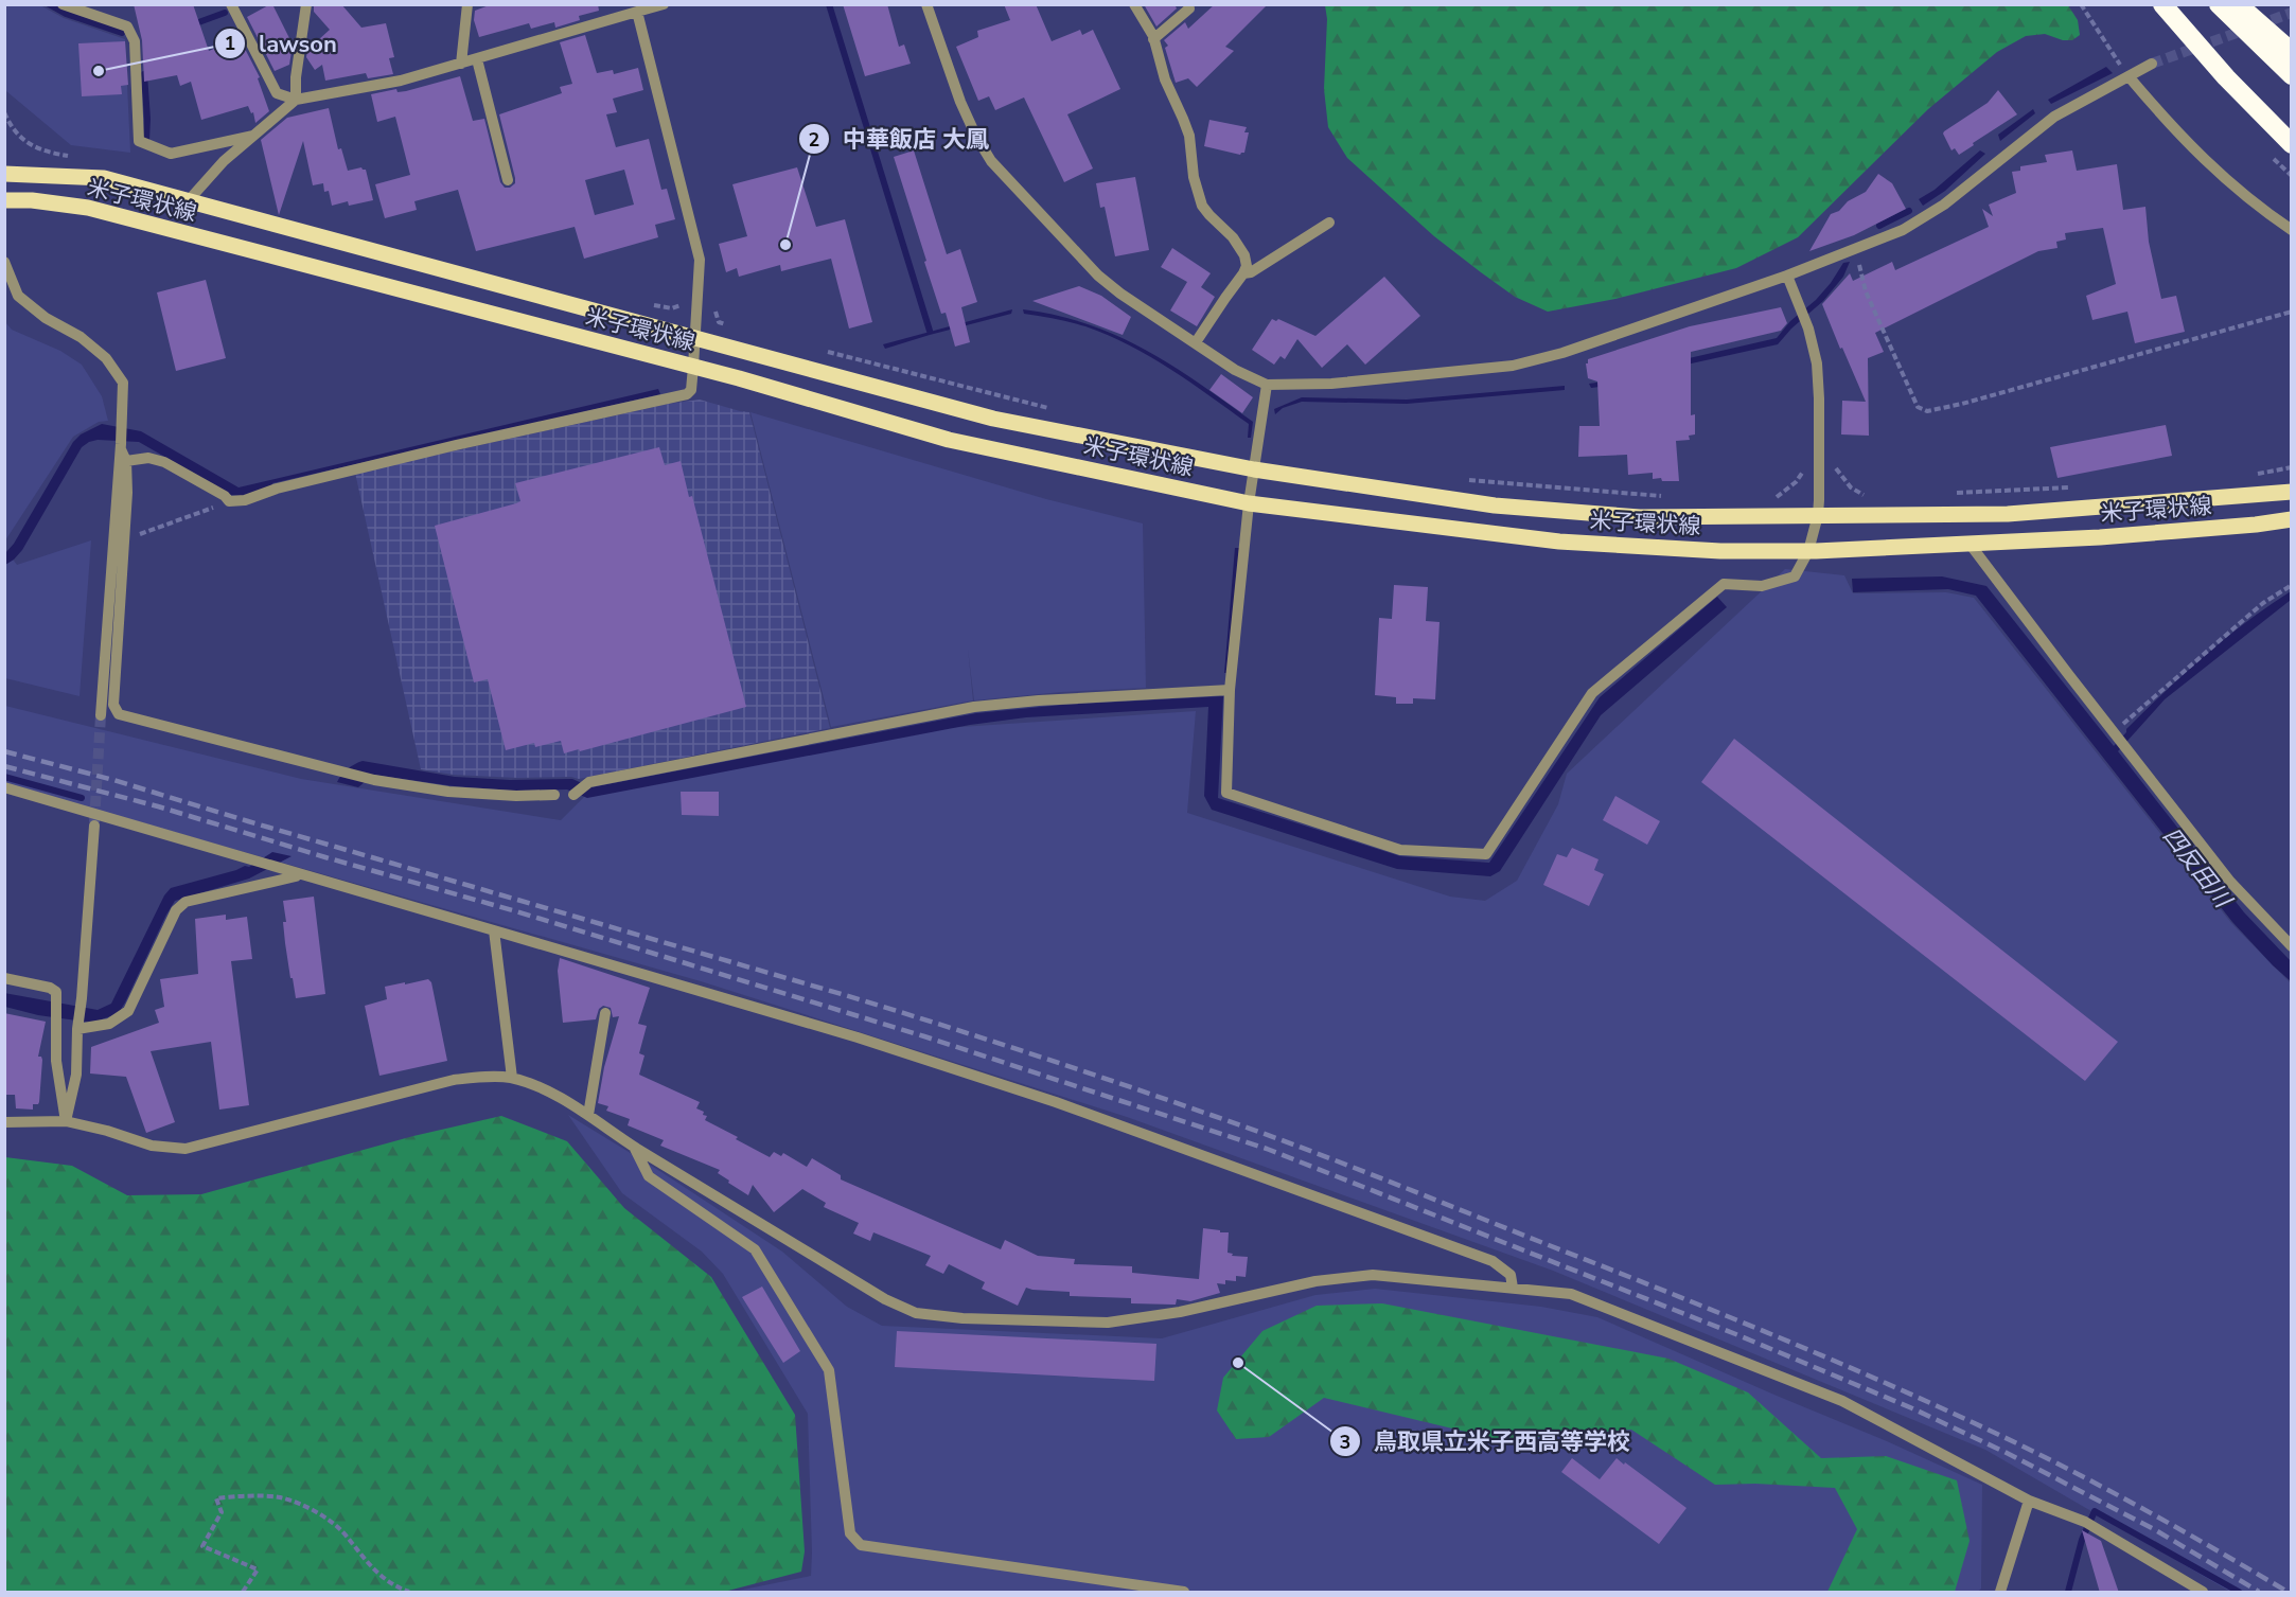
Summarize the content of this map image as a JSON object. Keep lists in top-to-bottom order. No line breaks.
{"streets":{"main road":["米子環状線"]},"water":["四反田川"],"places":["lawson","中華飯店 大鳳","鳥取県立米子西高等学校"]}
